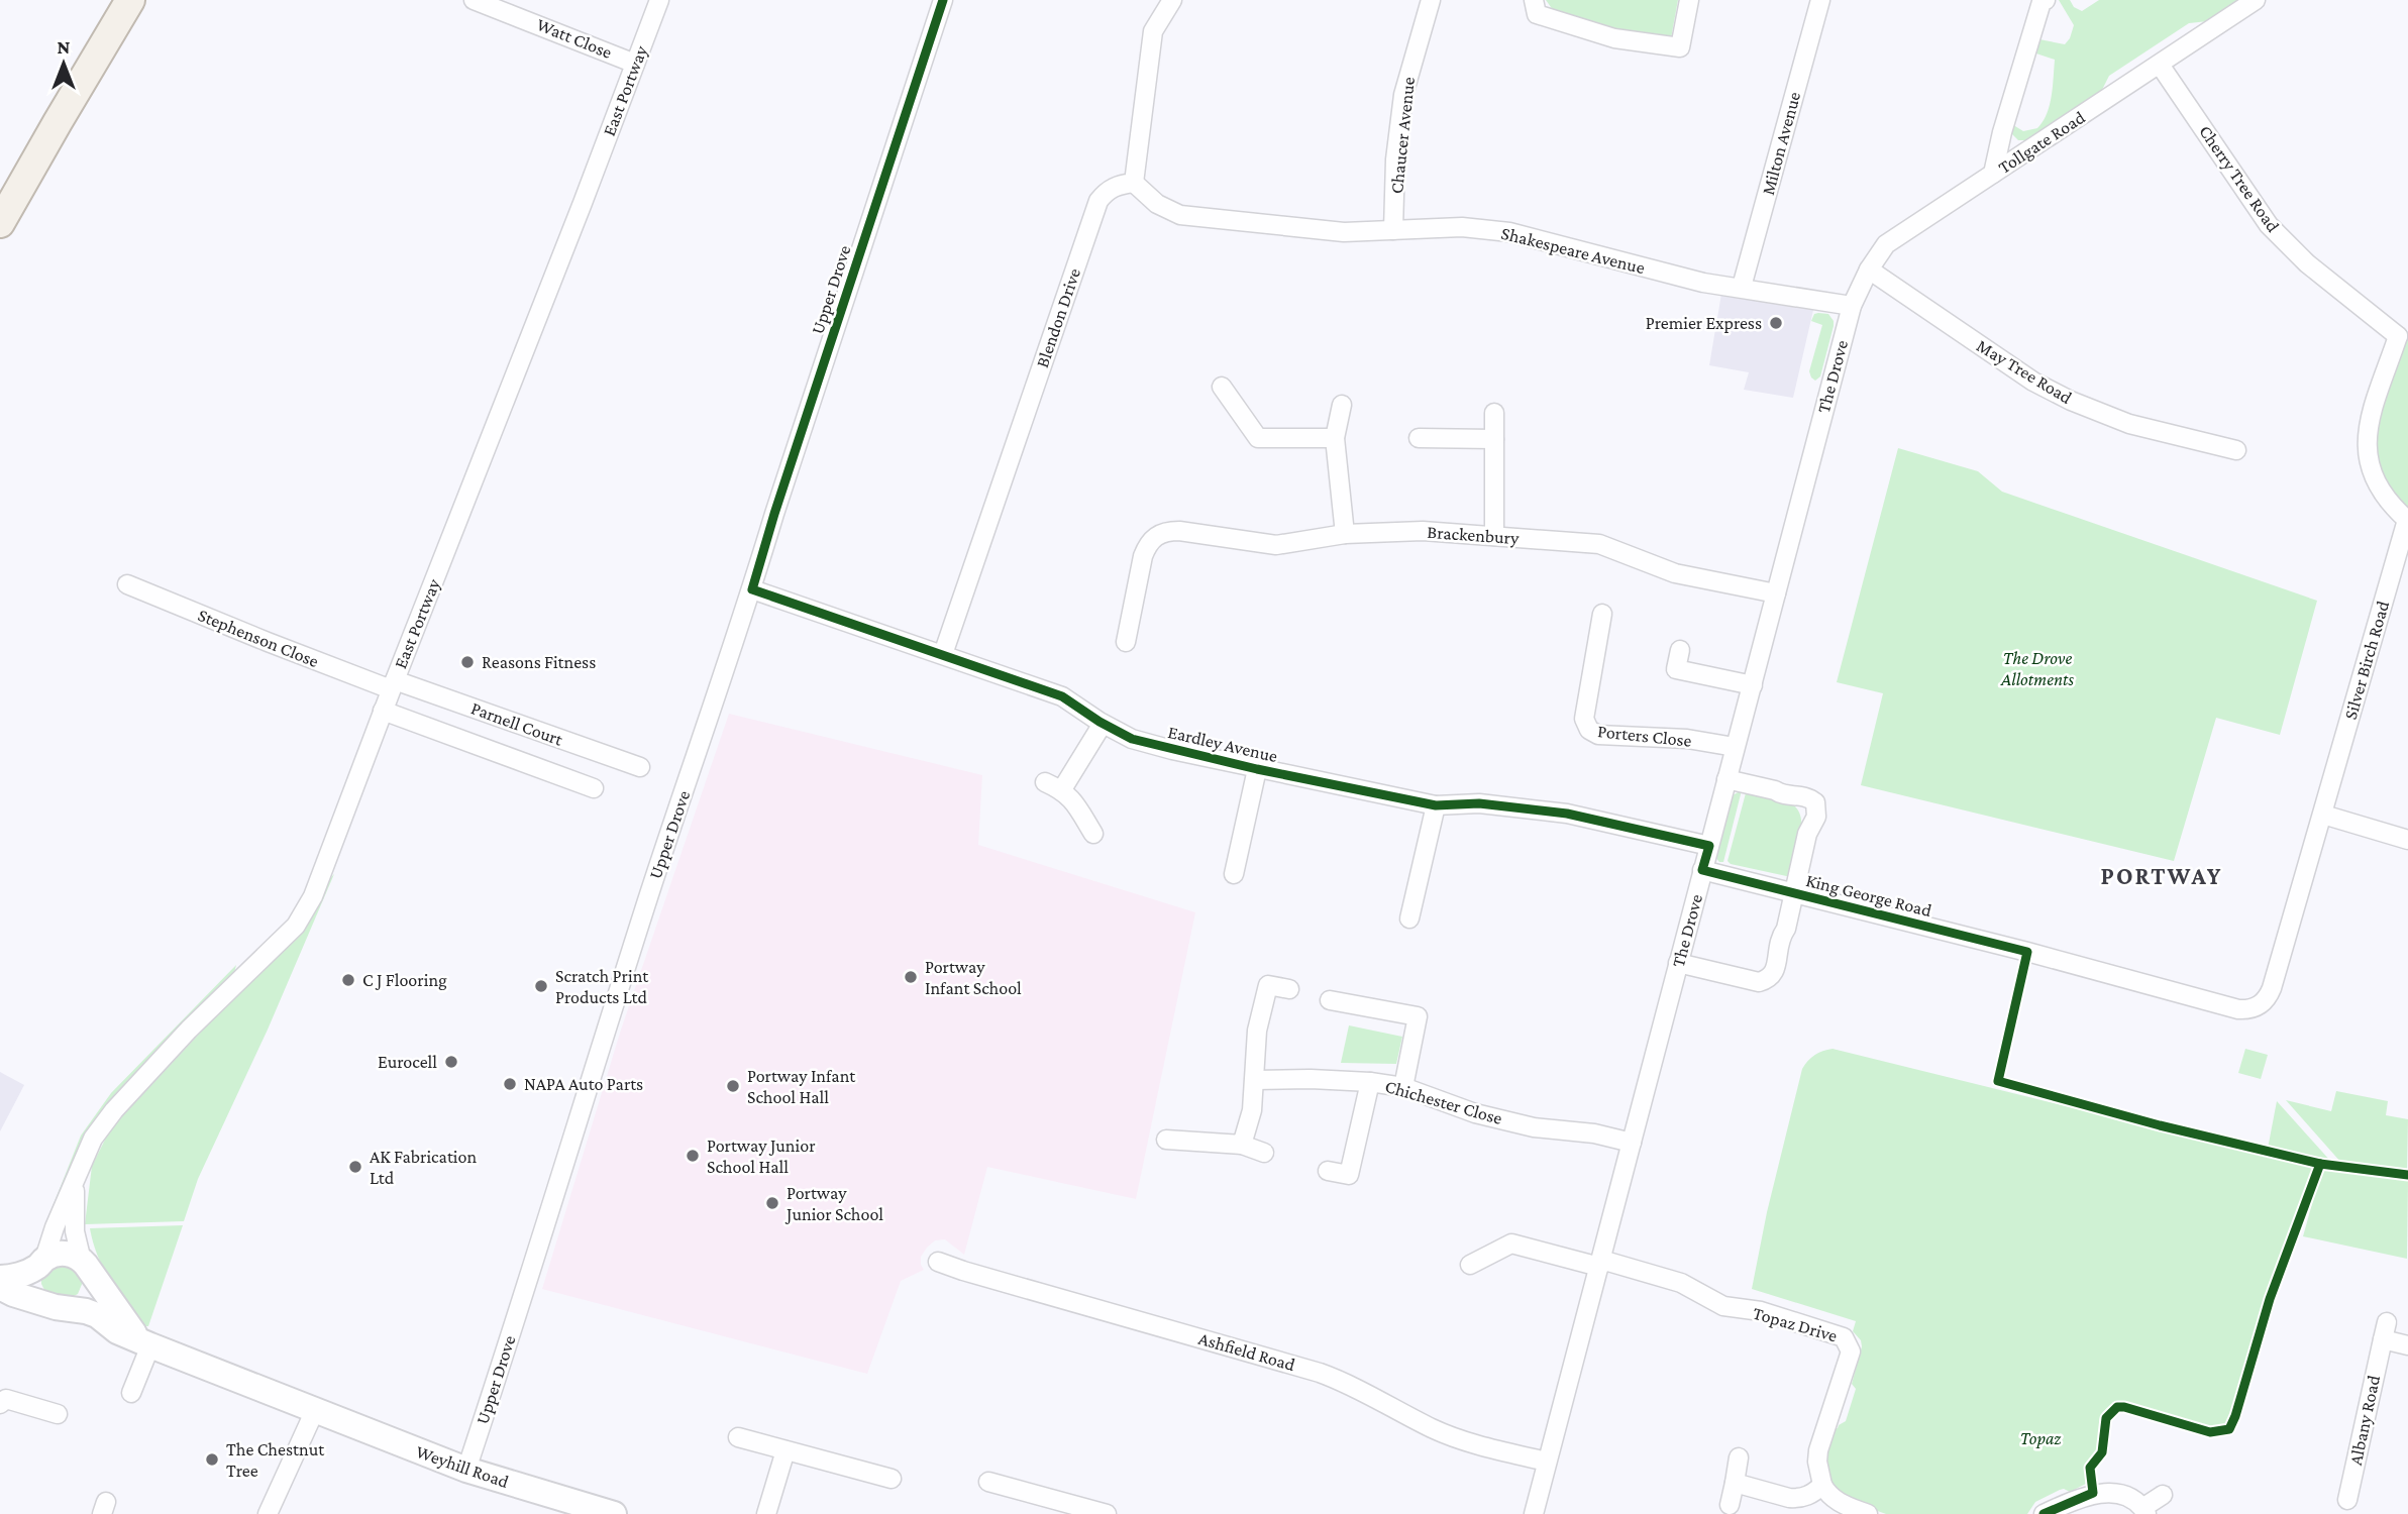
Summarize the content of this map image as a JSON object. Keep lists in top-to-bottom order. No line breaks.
{"streets":{"main road":["Weyhill Road"],"street":["Watt Close","East Portway","Chaucer Avenue","Tollgate Road","Milton Avenue","Cherry Tree Road","Shakespeare Avenue","Upper Drove","Blendon Drive","May Tree Road","The Drove","Brackenbury","Stephenson Close","Silver Birch Road","Parnell Court","Porters Close","Eardley Avenue","King George Road","Chichester Close","Topaz Drive","Ashfield Road","Albany Road"]},"crossings":[["Watt Close","East Portway"],["East Portway","Stephenson Close"],["East Portway","Parnell Court"],["East Portway","Weyhill Road"],["Chaucer Avenue","Shakespeare Avenue"],["Tollgate Road","Cherry Tree Road"],["Tollgate Road","Shakespeare Avenue"],["Tollgate Road","May Tree Road"],["Tollgate Road","The Drove"],["Milton Avenue","Shakespeare Avenue"],["Cherry Tree Road","Silver Birch Road"],["Shakespeare Avenue","Blendon Drive"],["Shakespeare Avenue","The Drove"],["Upper Drove","Eardley Avenue"],["Upper Drove","Weyhill Road"],["Blendon Drive","Eardley Avenue"],["The Drove","Brackenbury"],["The Drove","Porters Close"],["The Drove","Eardley Avenue"],["The Drove","King George Road"],["The Drove","Chichester Close"],["The Drove","Topaz Drive"],["The Drove","Ashfield Road"],["Stephenson Close","Parnell Court"],["Silver Birch Road","King George Road"]],"districts":["PORTWAY"],"parks":["The Drove Allotments","Topaz"],"places":["Premier Express","Reasons Fitness","Portway Infant School","C J Flooring","Scratch Print Products Ltd","Eurocell","NAPA Auto Parts","Portway Infant School Hall","Portway Junior School Hall","AK Fabrication Ltd","Portway Junior School","The Chestnut Tree"],"north":"top"}
